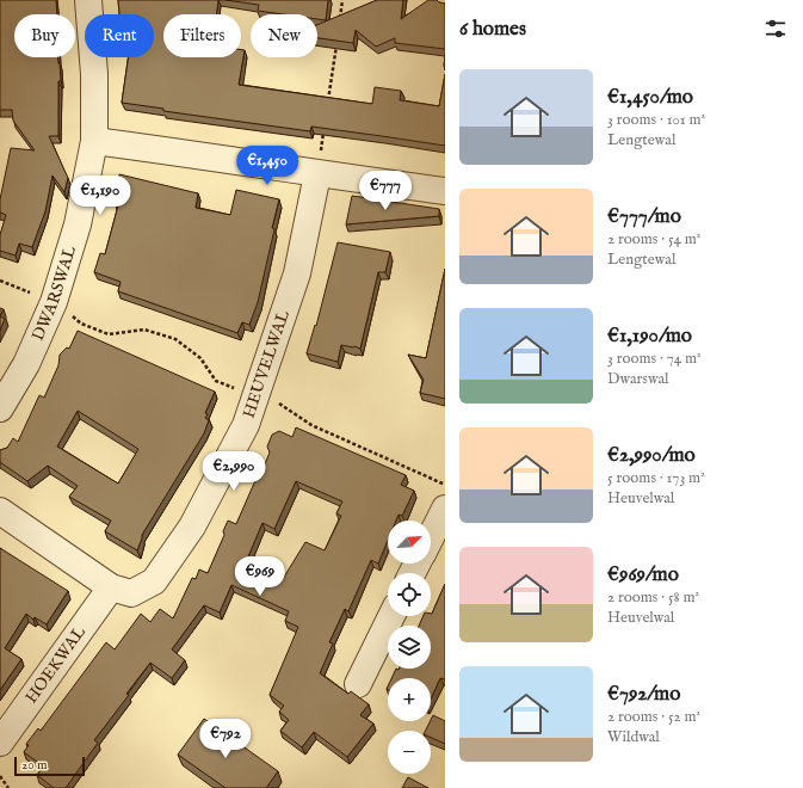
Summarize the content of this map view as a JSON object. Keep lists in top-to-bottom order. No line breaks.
{"streets":{"street":["DWARSWAL","HEUVELWAL","HOEKWAL"]},"crossings":[["HEUVELWAL","HOEKWAL"]],"scale_bar":"20 m","north":"top right","page":{"heading":"6 homes","chip":["Buy","Rent","Filters","New"],"list":[{"name":"€1,450/mo","note":"3 rooms · 101 m² · Lengtewal"},{"name":"€777/mo","note":"2 rooms · 54 m² · Lengtewal"},{"name":"€1,190/mo","note":"3 rooms · 74 m² · Dwarswal"},{"name":"€2,990/mo","note":"5 rooms · 173 m² · Heuvelwal"},{"name":"€969/mo","note":"2 rooms · 58 m² · Heuvelwal"},{"name":"€792/mo","note":"2 rooms · 52 m² · Wildwal"}],"price":["€1,450","€777","€1,190","€2,990","€969","€792"],"map_buttons":["+","−"],"scale":"20 m"}}
